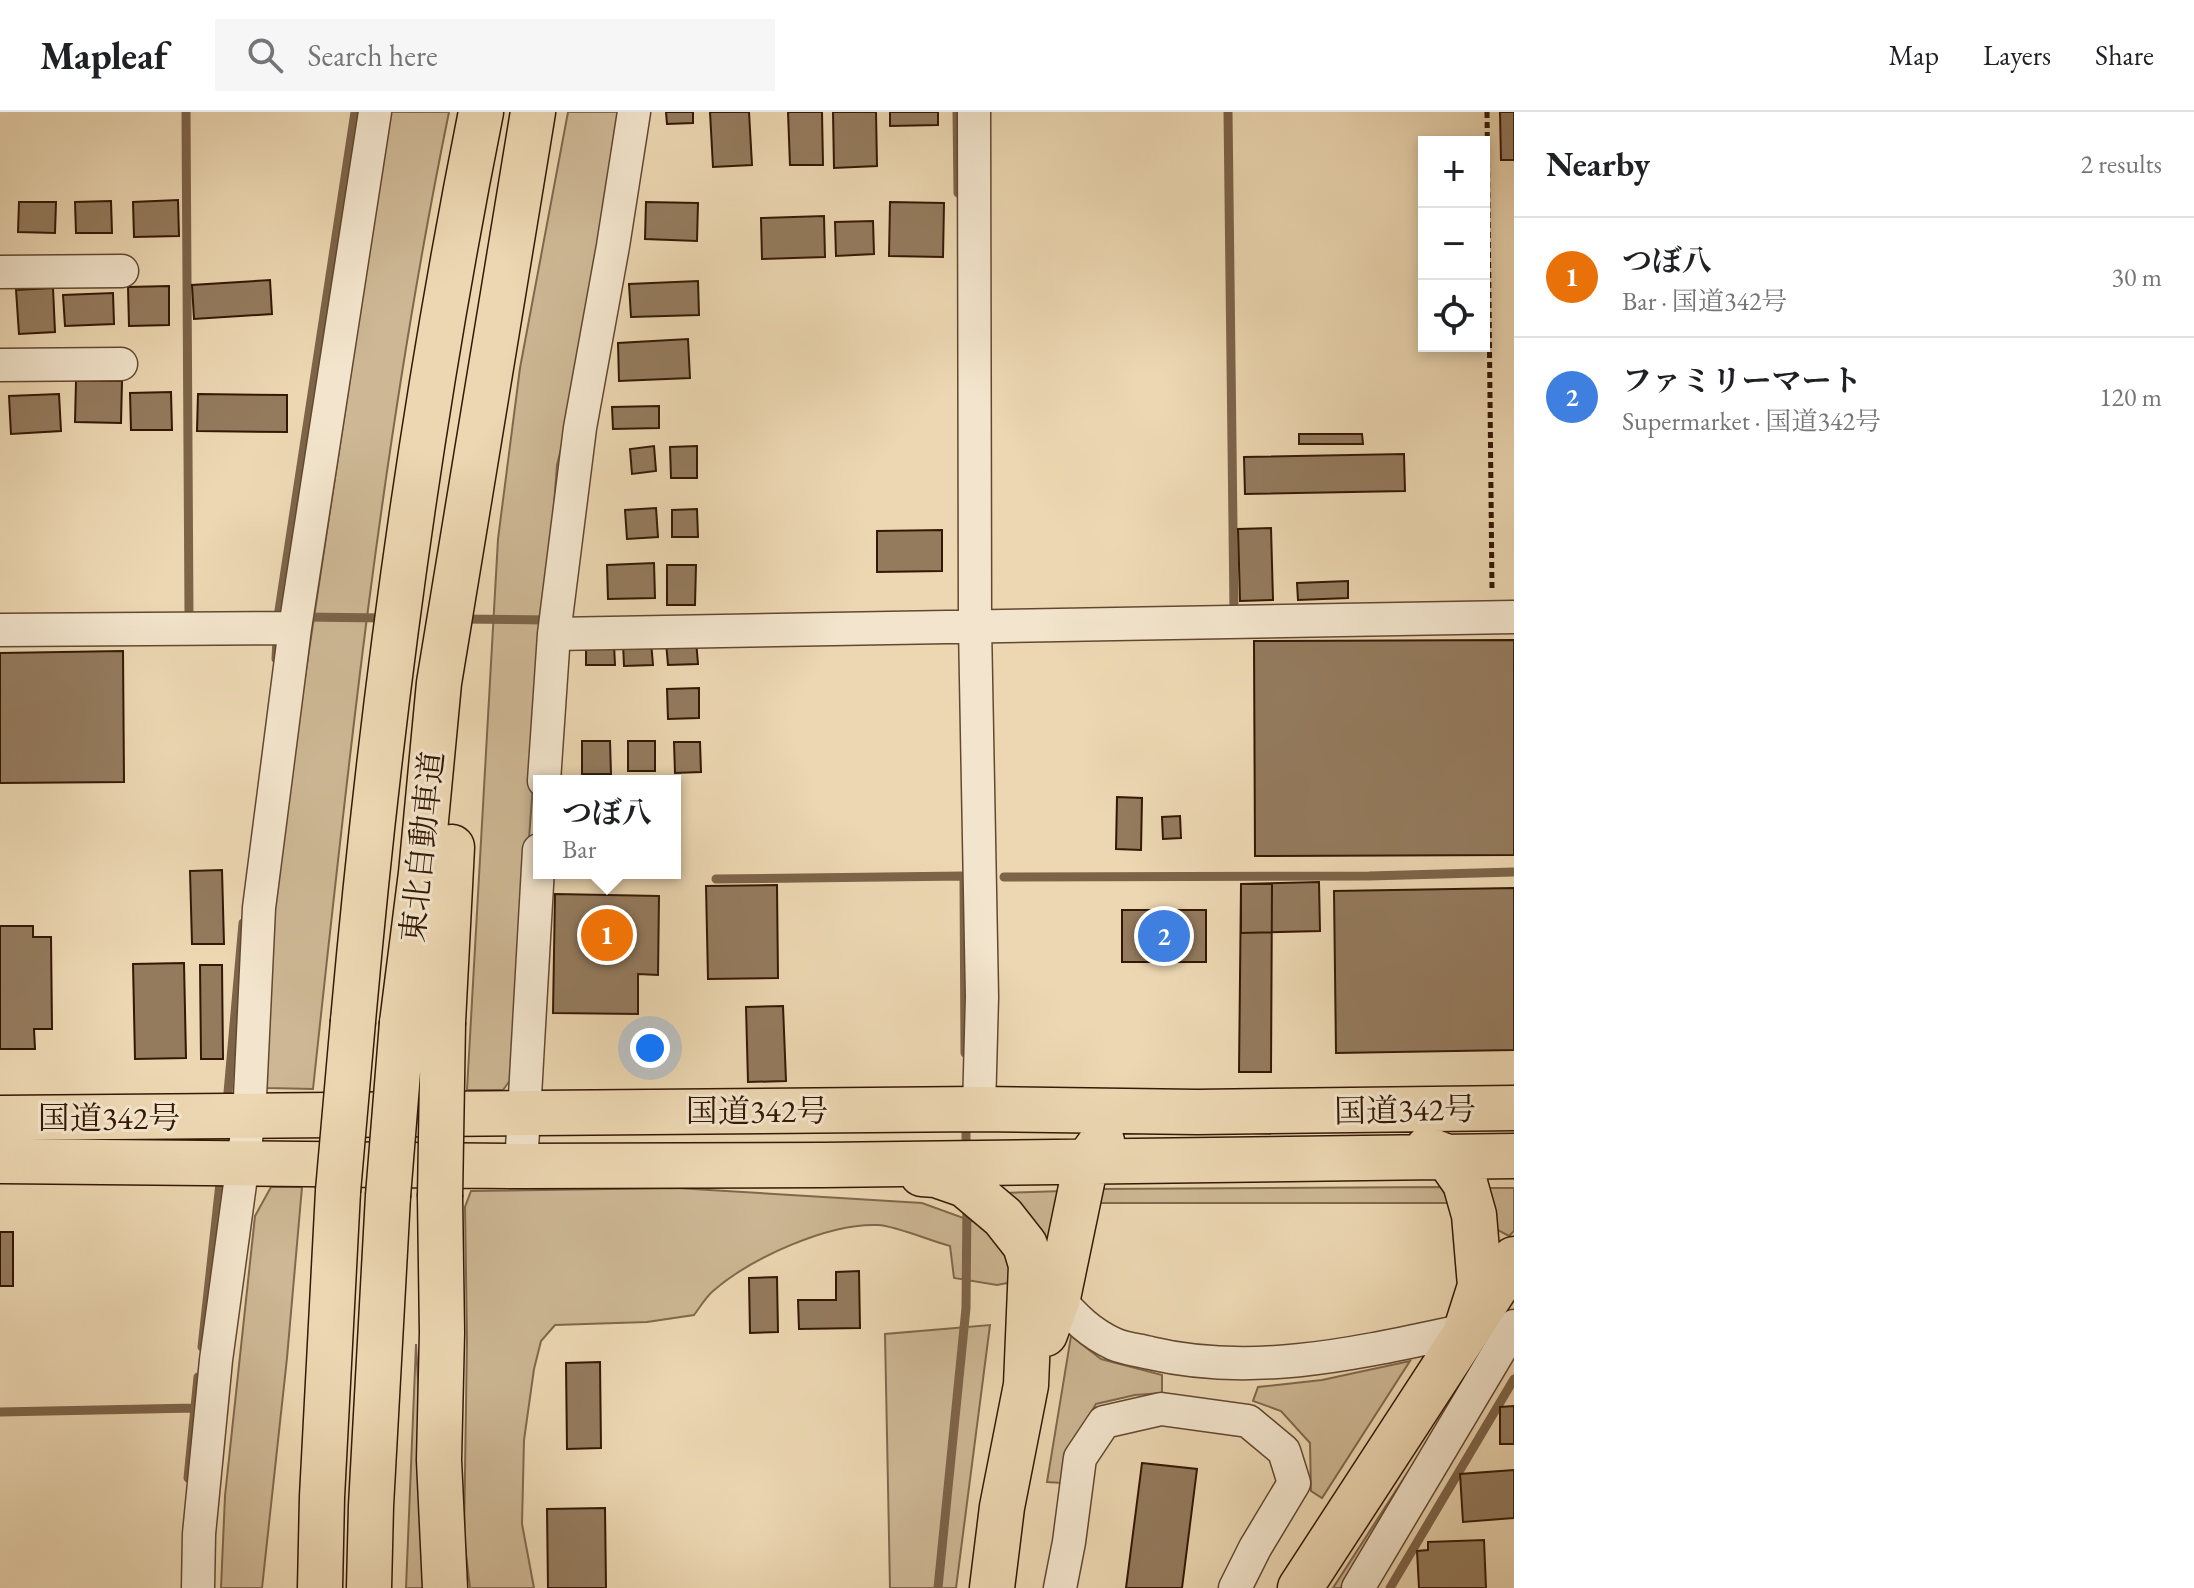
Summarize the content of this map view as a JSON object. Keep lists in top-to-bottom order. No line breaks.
{"streets":{"highway":["東北自動車道","国道342号"]},"page":{"header":"Mapleaf","search":"Search here","nav":["Map","Layers","Share"],"heading":["Nearby","2 results"],"map_buttons":["+","−"],"list":[{"mark":"1","name":"つぼ八","note":"Bar · 国道342号","value":"30 m"},{"mark":"2","name":"ファミリーマート","note":"Supermarket · 国道342号","value":"120 m"}],"popup":["つぼ八","Bar"],"pins":["1","2"]}}
